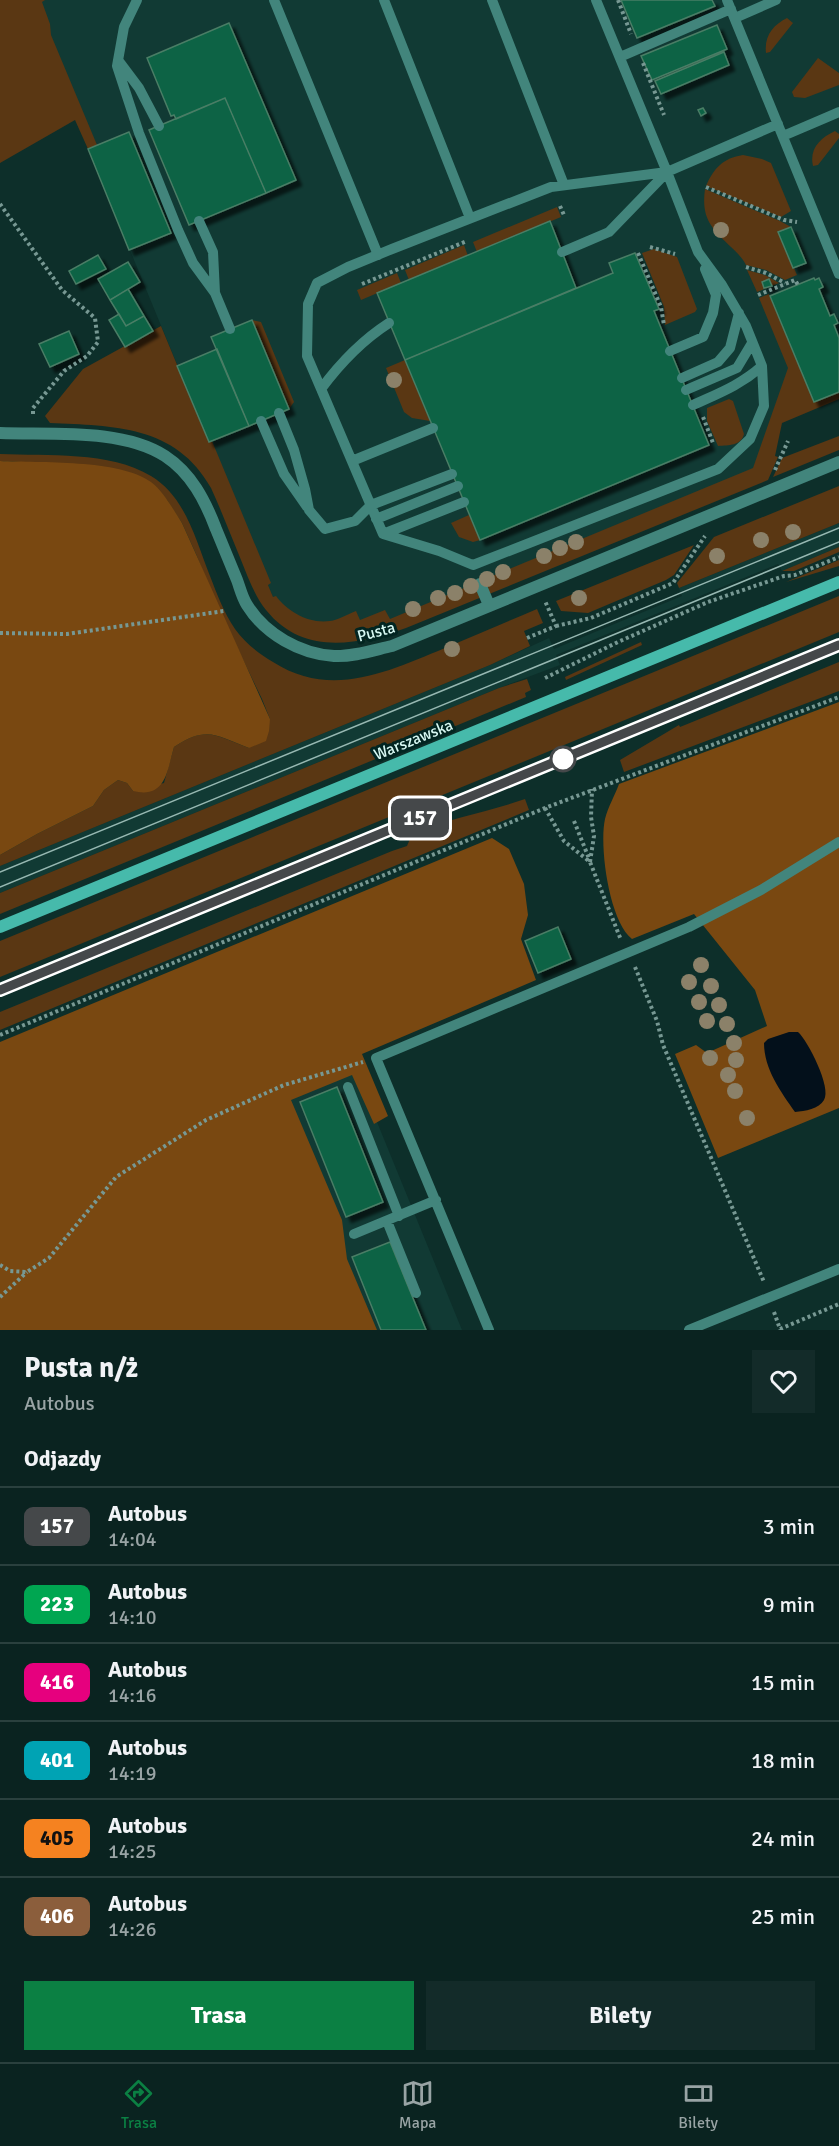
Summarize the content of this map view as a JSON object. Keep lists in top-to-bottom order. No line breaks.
{"streets":{"main road":["Warszawska"],"street":["Pusta"]},"lines":["bus line 157"],"page":{"on_map":"157","heading":[["Pusta n/ż","Autobus"],"Odjazdy"],"list":[{"mark":"157","name":"Autobus","note":"14:04","value":"3 min"},{"mark":"223","name":"Autobus","note":"14:10","value":"9 min"},{"mark":"416","name":"Autobus","note":"14:16","value":"15 min"},{"mark":"401","name":"Autobus","note":"14:19","value":"18 min"},{"mark":"405","name":"Autobus","note":"14:25","value":"24 min"},{"mark":"406","name":"Autobus","note":"14:26","value":"25 min"}],"buttons":["Trasa","Bilety"],"tabs":["Trasa","Mapa","Bilety"]}}
